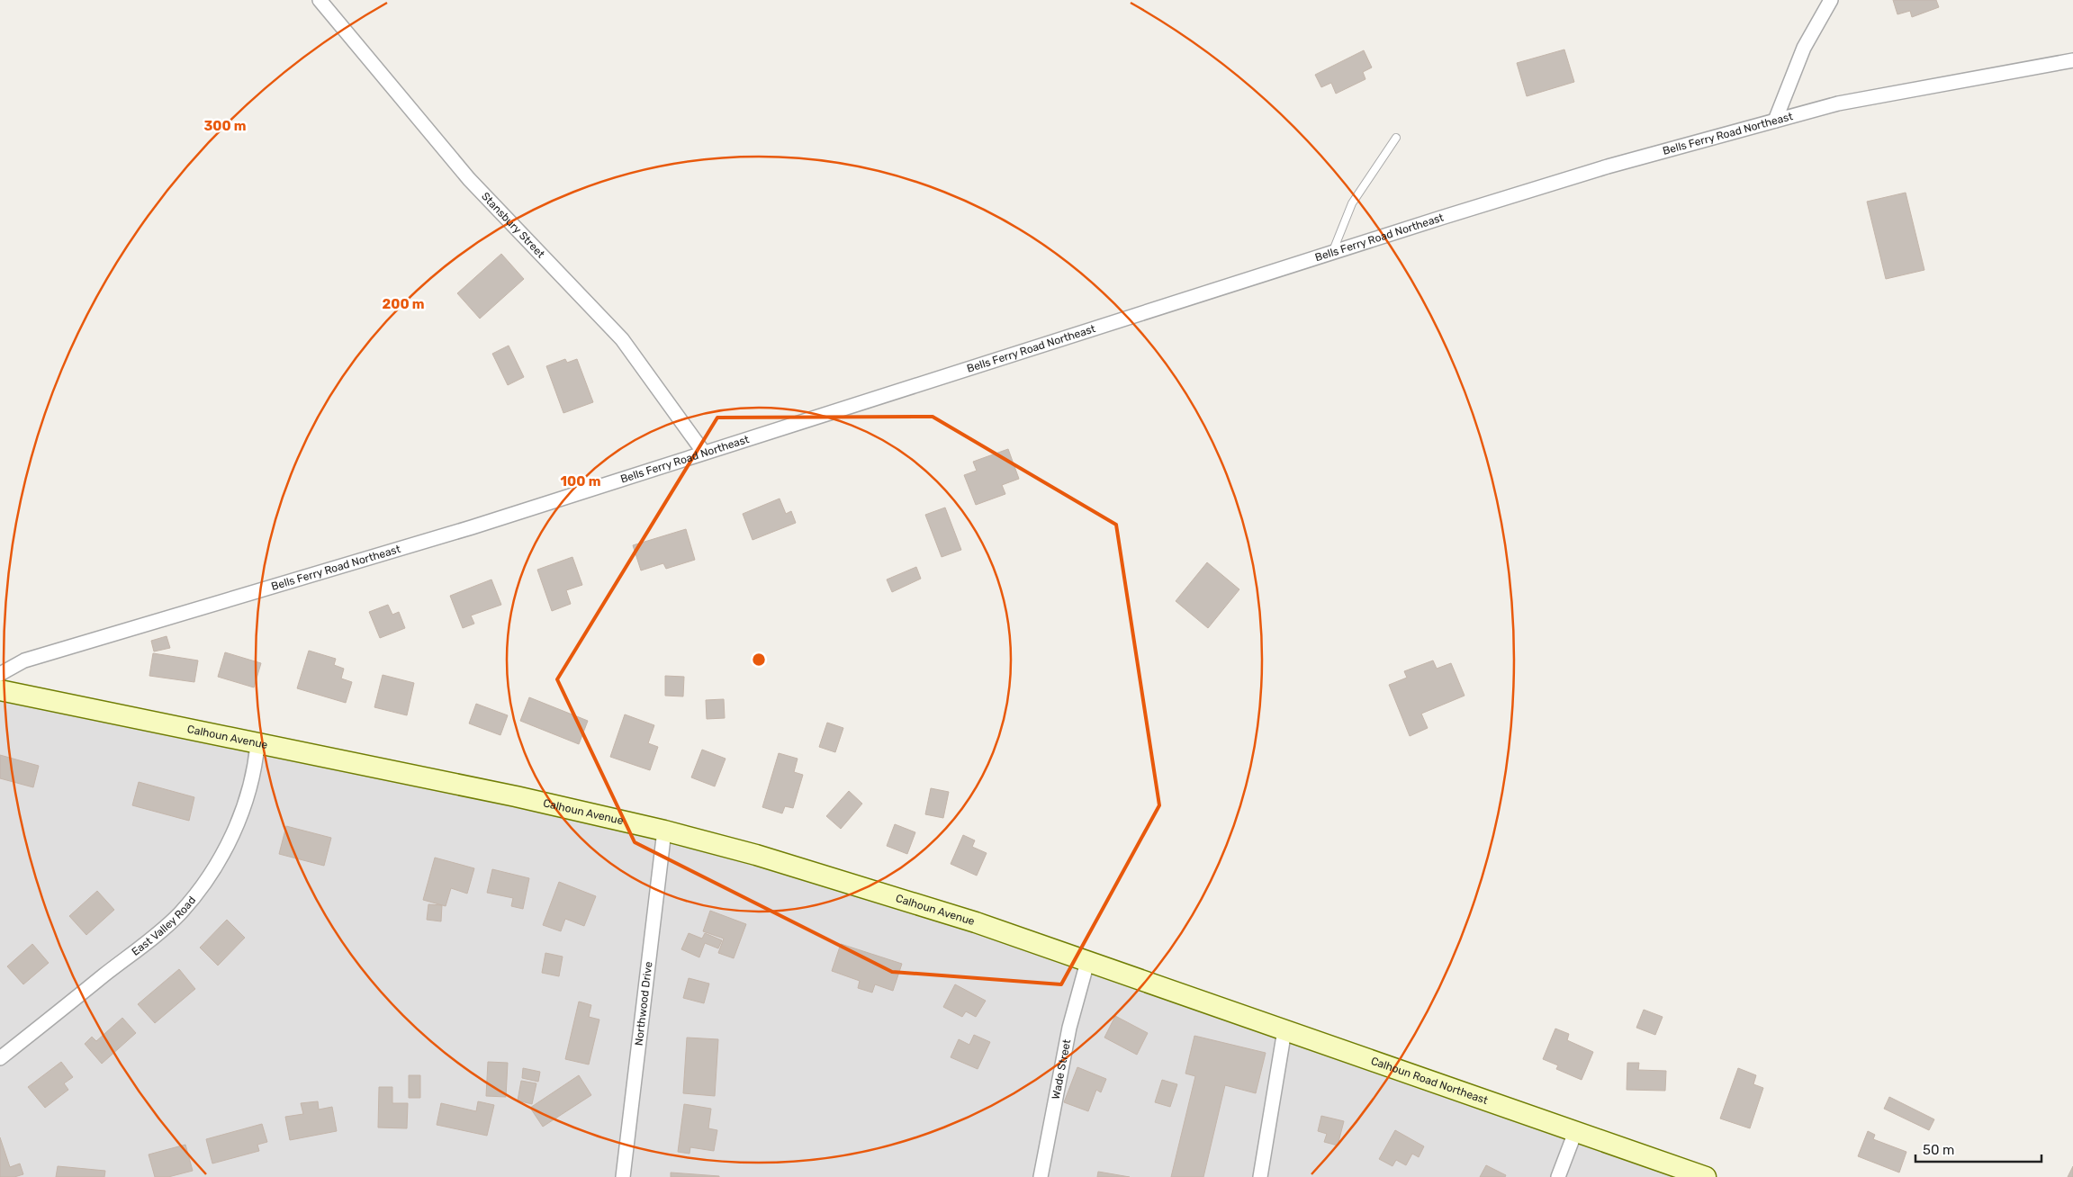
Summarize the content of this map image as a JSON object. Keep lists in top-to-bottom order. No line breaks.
{"streets":{"street":["Bells Ferry Road Northeast","Stansbury Street","Calhoun Avenue","East Valley Road","Northwood Drive","Wade Street","Calhoun Road Northeast"]},"crossings":[["Bells Ferry Road Northeast","Stansbury Street"],["Calhoun Avenue","East Valley Road"],["Calhoun Avenue","Northwood Drive"],["Calhoun Avenue","Wade Street"],["Calhoun Avenue","Calhoun Road Northeast"]],"scale_bar":"50 m","rings":["300 m","200 m","100 m"]}
